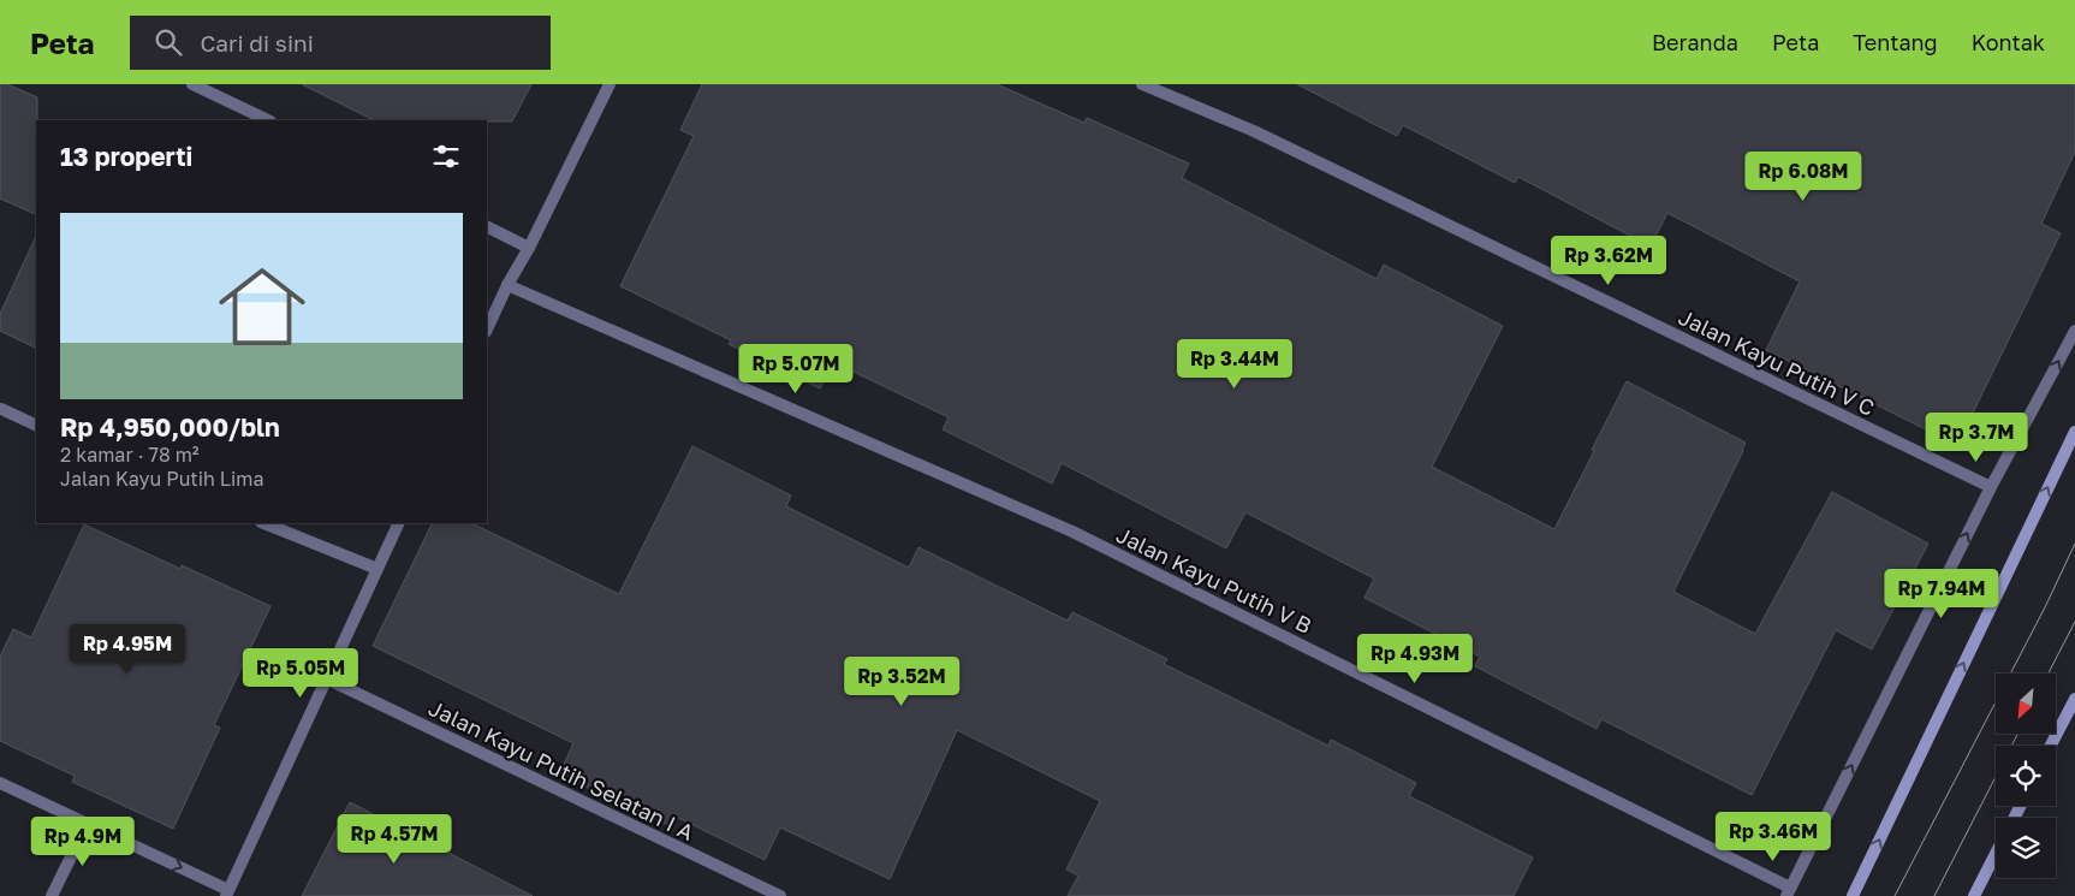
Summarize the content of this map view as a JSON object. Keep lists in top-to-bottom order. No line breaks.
{"streets":{"street":["Jalan Kayu Putih V C","Jalan Kayu Putih V B","Jalan Kayu Putih Selatan I A"]},"north":"bottom left","page":{"header":"Peta","search":"Cari di sini","nav":["Beranda","Peta","Tentang","Kontak"],"heading":"13 properti","price":["Rp 6.08M","Rp 3.62M","Rp 3.44M","Rp 5.07M","Rp 3.7M","Rp 7.94M","Rp 4.95M","Rp 4.93M","Rp 5.05M","Rp 3.52M","Rp 3.46M","Rp 4.57M","Rp 4.9M"],"list":[{"name":"Rp 4,950,000/bln","note":"2 kamar · 78 m² · Jalan Kayu Putih Lima"}]}}
